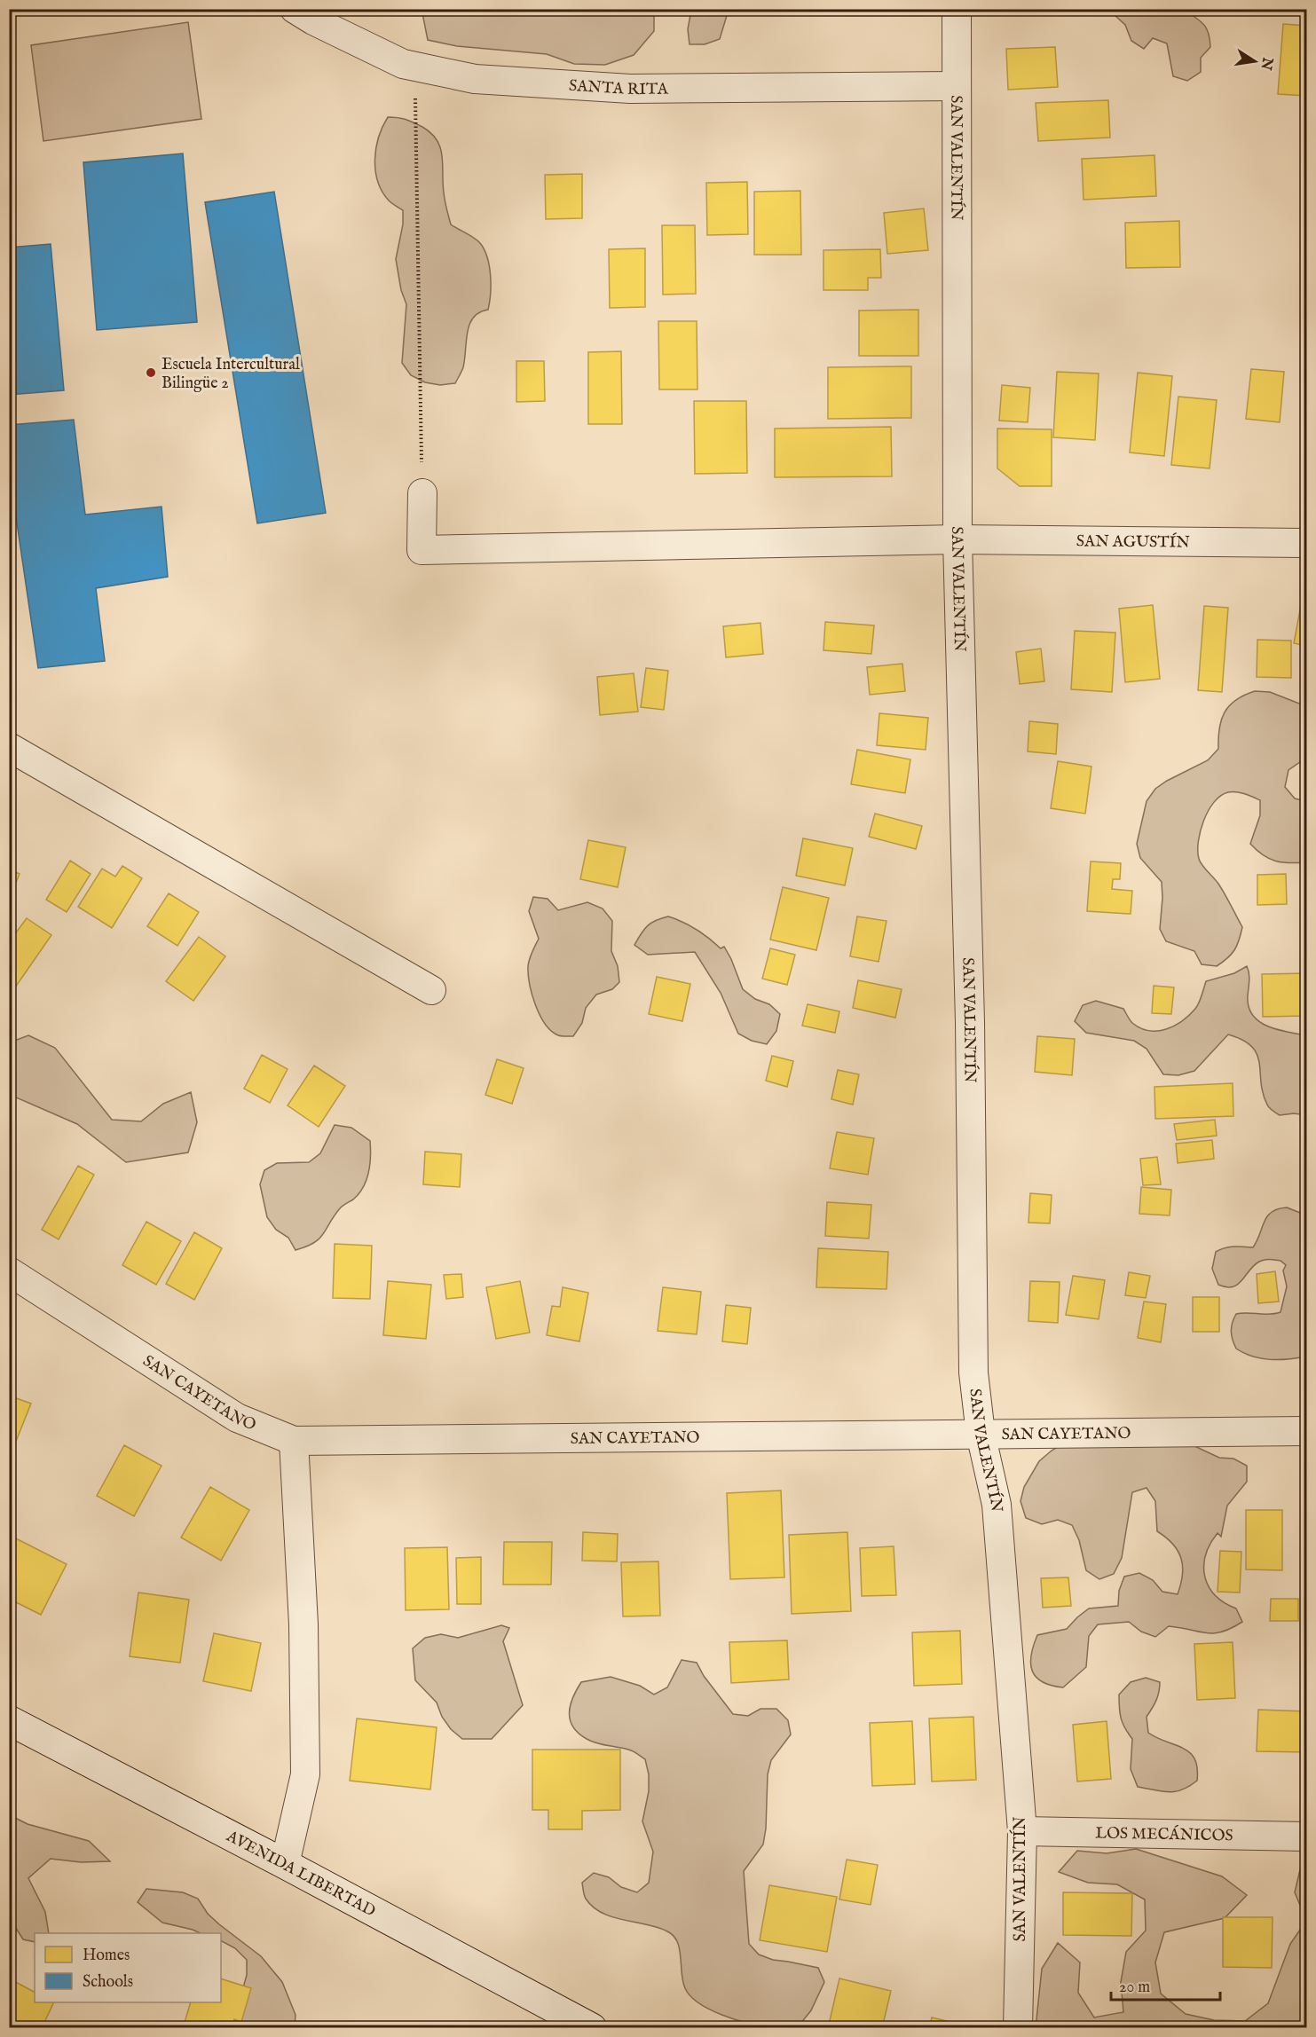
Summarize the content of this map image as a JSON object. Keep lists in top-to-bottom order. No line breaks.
{"streets":{"main road":["AVENIDA LIBERTAD"],"street":["SANTA RITA","SAN VALENTÍN","SAN AGUSTÍN","SAN CAYETANO","LOS MECÁNICOS"]},"crossings":[["SANTA RITA","SAN VALENTÍN"],["SAN VALENTÍN","SAN AGUSTÍN"],["SAN VALENTÍN","SAN CAYETANO"],["SAN VALENTÍN","LOS MECÁNICOS"]],"places":["Escuela Intercultural Bilingüe 2"],"legend":["Homes","Schools"],"scale_bar":"20 m","north":"right"}
